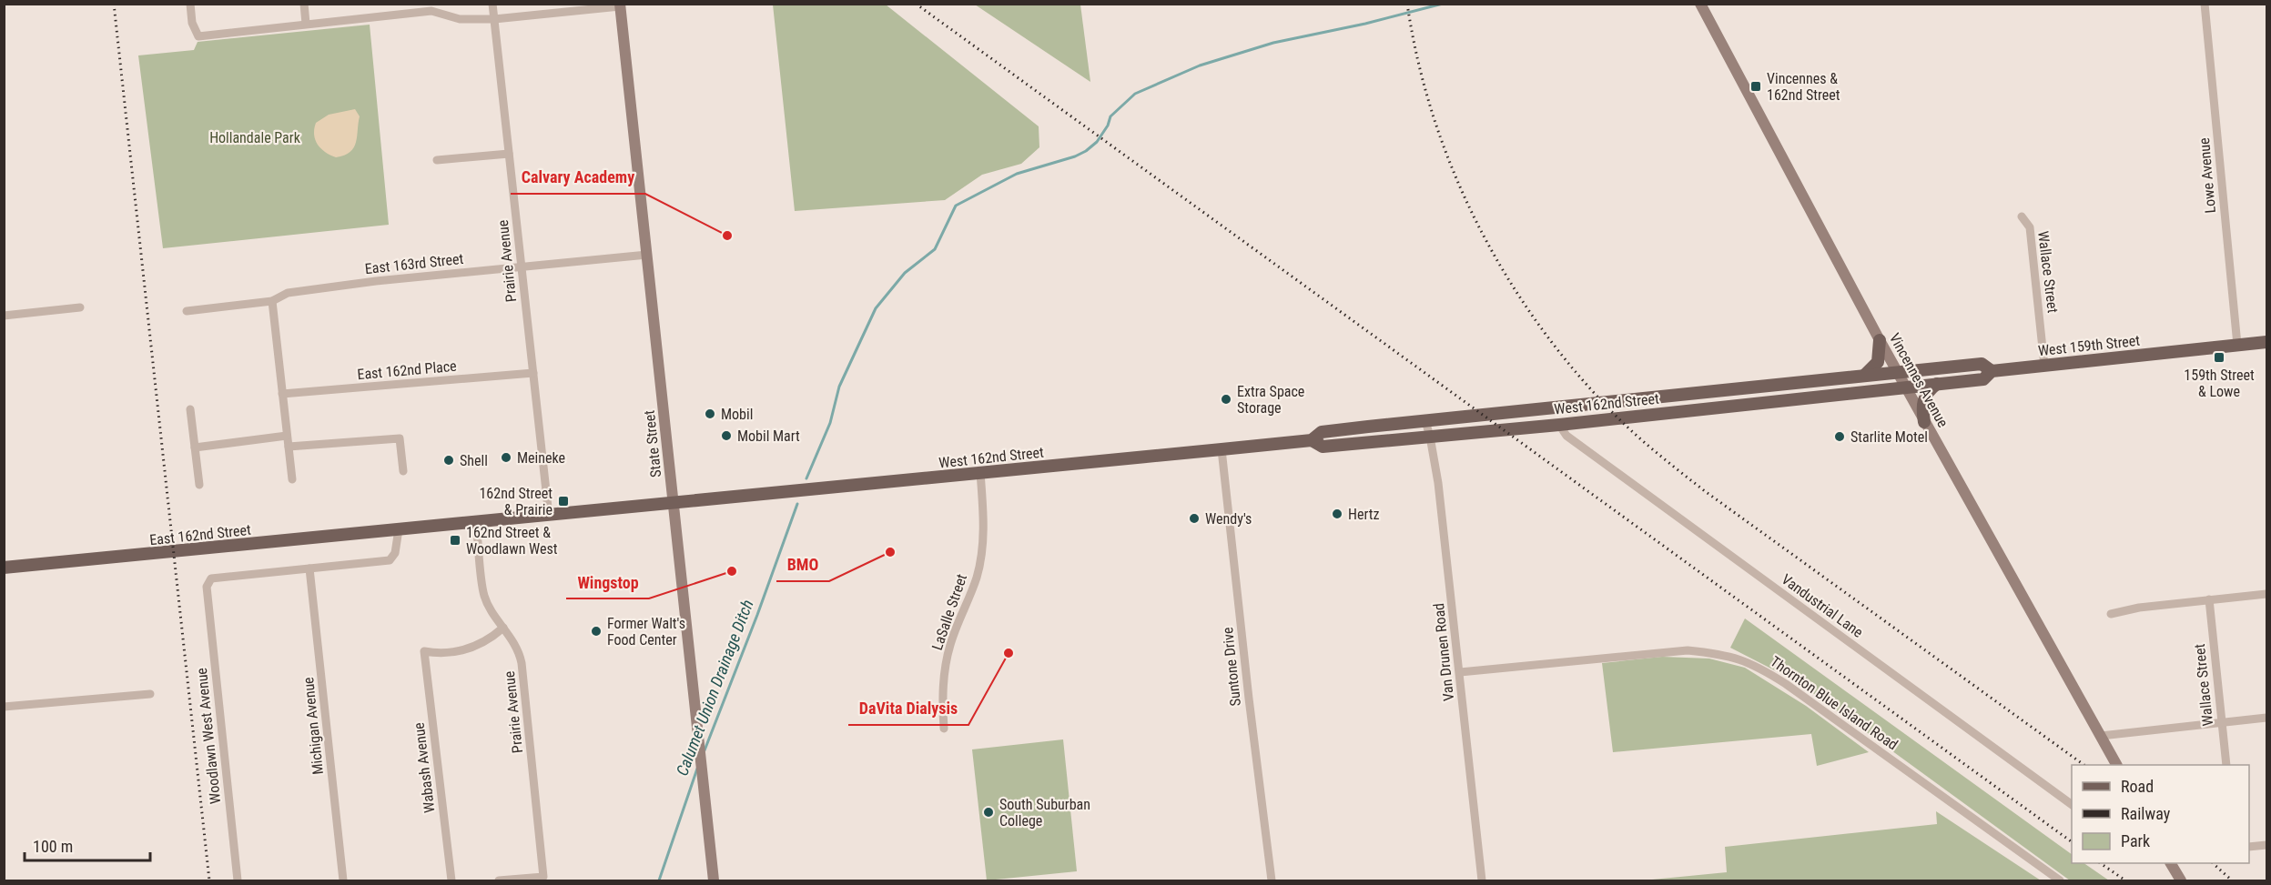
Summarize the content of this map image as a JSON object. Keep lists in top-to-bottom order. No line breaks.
{"streets":{"main road":["West 159th Street","West 162nd Street","East 162nd Street"],"street":["Lowe Avenue","Prairie Avenue","East 163rd Street","Wallace Street","East 162nd Place","Vincennes Avenue","State Street","Vandustrial Lane","LaSalle Street","Van Drunen Road","Suntone Drive","Thornton Blue Island Road","Michigan Avenue","Woodlawn West Avenue","Wabash Avenue"]},"crossings":[["Lowe Avenue","West 159th Street"],["Prairie Avenue","East 163rd Street"],["Prairie Avenue","East 162nd Place"],["Prairie Avenue","East 162nd Street"],["Prairie Avenue","Wabash Avenue"],["East 163rd Street","State Street"],["Wallace Street","West 159th Street"],["West 159th Street","Vincennes Avenue"],["West 159th Street","West 162nd Street"],["Vincennes Avenue","West 162nd Street"],["West 162nd Street","State Street"],["West 162nd Street","East 162nd Street"],["West 162nd Street","Vandustrial Lane"],["West 162nd Street","LaSalle Street"],["West 162nd Street","Van Drunen Road"],["West 162nd Street","Suntone Drive"],["State Street","East 162nd Street"],["Van Drunen Road","Thornton Blue Island Road"],["Michigan Avenue","Woodlawn West Avenue"]],"water":["Calumet Union Drainage Ditch"],"parks":["Hollandale Park"],"places":{"transit":["Vincennes & 162nd Street","159th Street & Lowe","162nd Street & Prairie","162nd Street & Woodlawn West"],"other":["Calvary Academy","Extra Space Storage","Mobil","Mobil Mart","Starlite Motel","Meineke","Shell","Hertz","Wendy's","BMO","Wingstop","Former Walt's Food Center","DaVita Dialysis","South Suburban College"]},"legend":["Road","Railway","Park"],"scale_bar":"100 m"}
